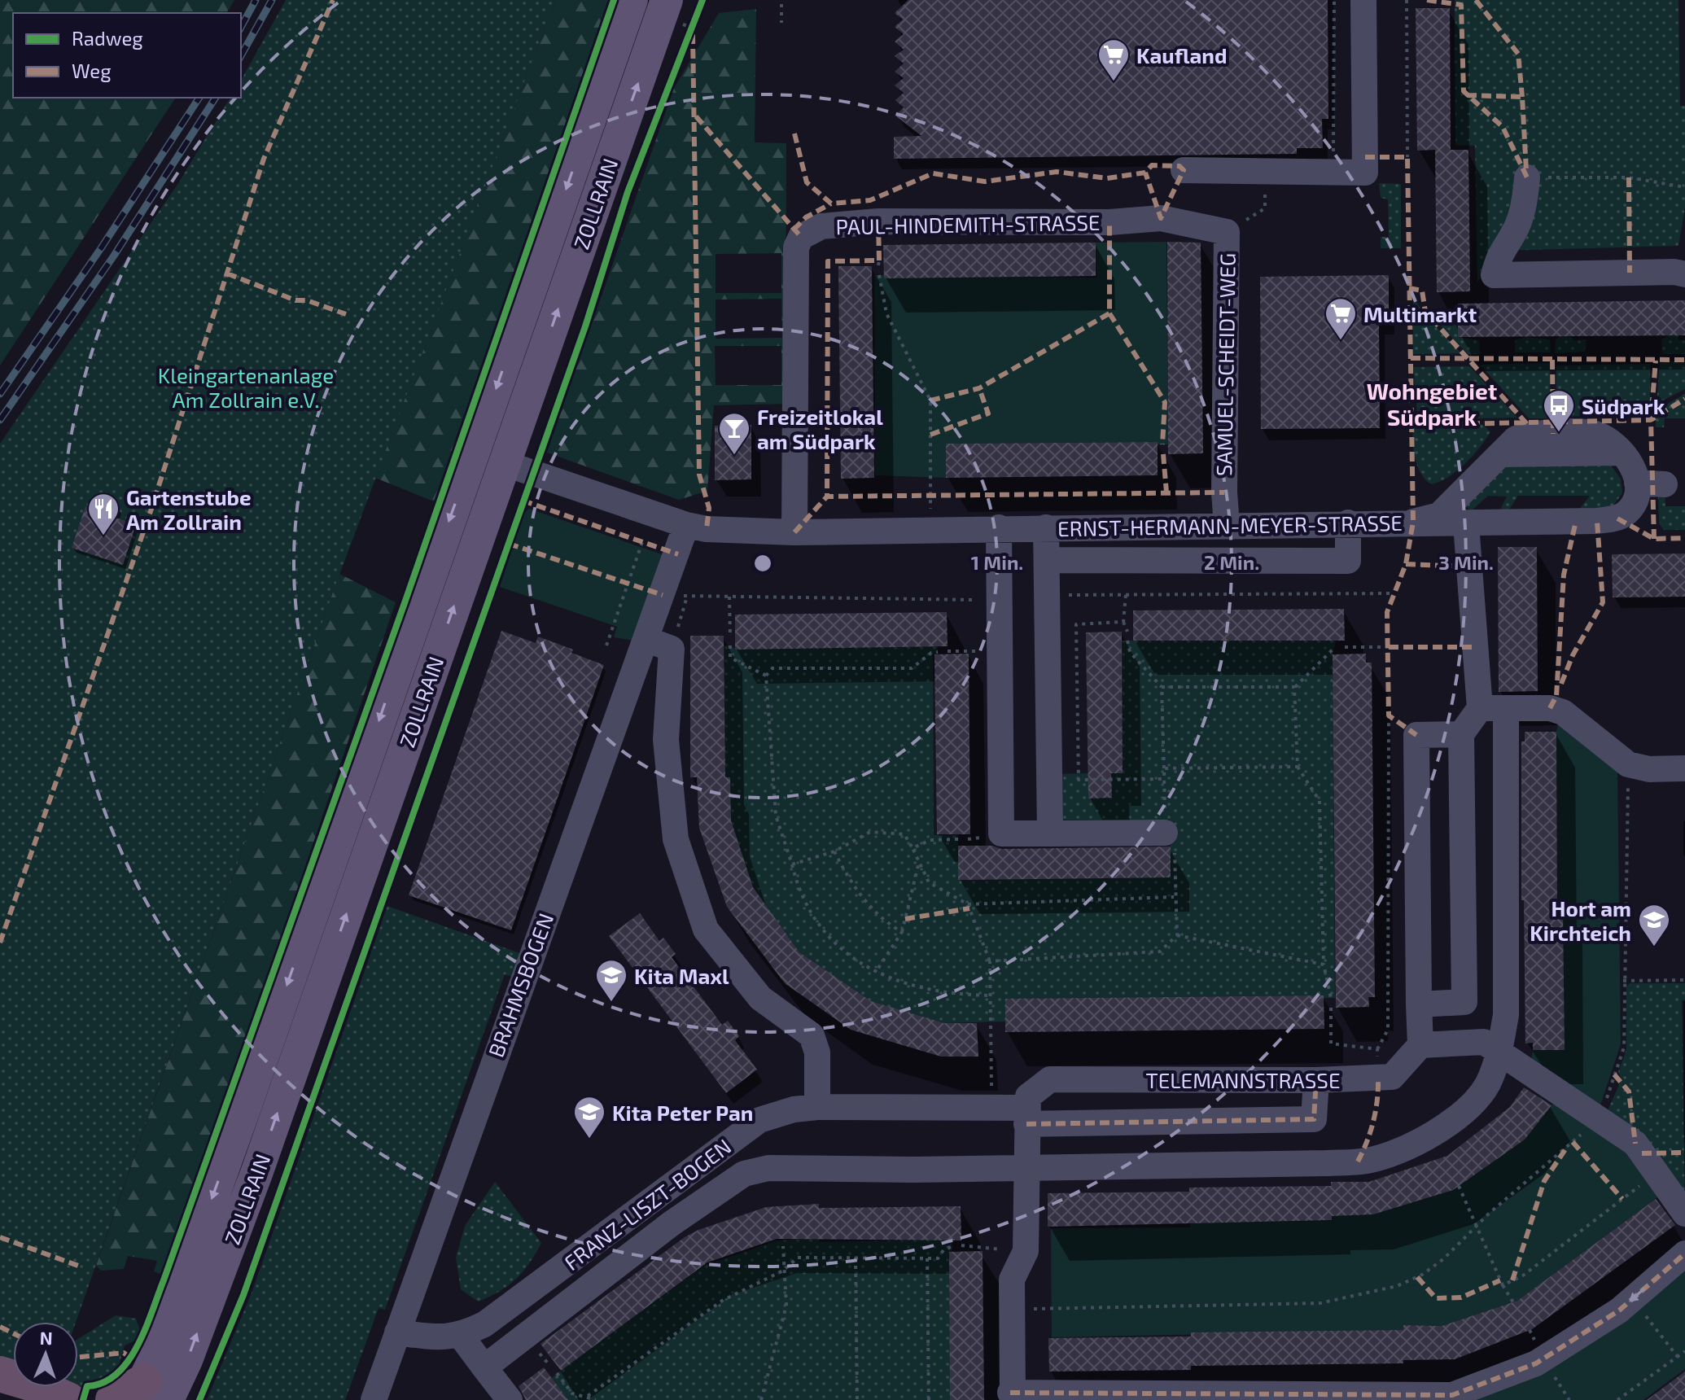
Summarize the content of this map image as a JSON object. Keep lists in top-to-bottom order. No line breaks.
{"streets":{"main road":["ZOLLRAIN"],"street":["PAUL-HINDEMITH-STRASSE","SAMUEL-SCHEIDT-WEG","ERNST-HERMANN-MEYER-STRASSE","BRAHMSBOGEN","TELEMANNSTRASSE","FRANZ-LISZT-BOGEN"]},"crossings":[["ZOLLRAIN","ERNST-HERMANN-MEYER-STRASSE"],["PAUL-HINDEMITH-STRASSE","SAMUEL-SCHEIDT-WEG"],["PAUL-HINDEMITH-STRASSE","ERNST-HERMANN-MEYER-STRASSE"],["SAMUEL-SCHEIDT-WEG","ERNST-HERMANN-MEYER-STRASSE"],["ERNST-HERMANN-MEYER-STRASSE","BRAHMSBOGEN"],["BRAHMSBOGEN","FRANZ-LISZT-BOGEN"],["TELEMANNSTRASSE","FRANZ-LISZT-BOGEN"]],"districts":["Wohngebiet Südpark"],"parks":["Kleingartenanlage Am Zollrain e.V."],"places":{"supermarket":["Kaufland","Multimarkt"],"bus stop":["Südpark"],"bar":["Freizeitlokal am Südpark"],"restaurant":["Gartenstube Am Zollrain"],"school or university":["Hort am Kirchteich","Kita Maxl","Kita Peter Pan"]},"legend":["Radweg","Weg"],"north":"top","rings":["1 Min.","2 Min.","3 Min."]}
